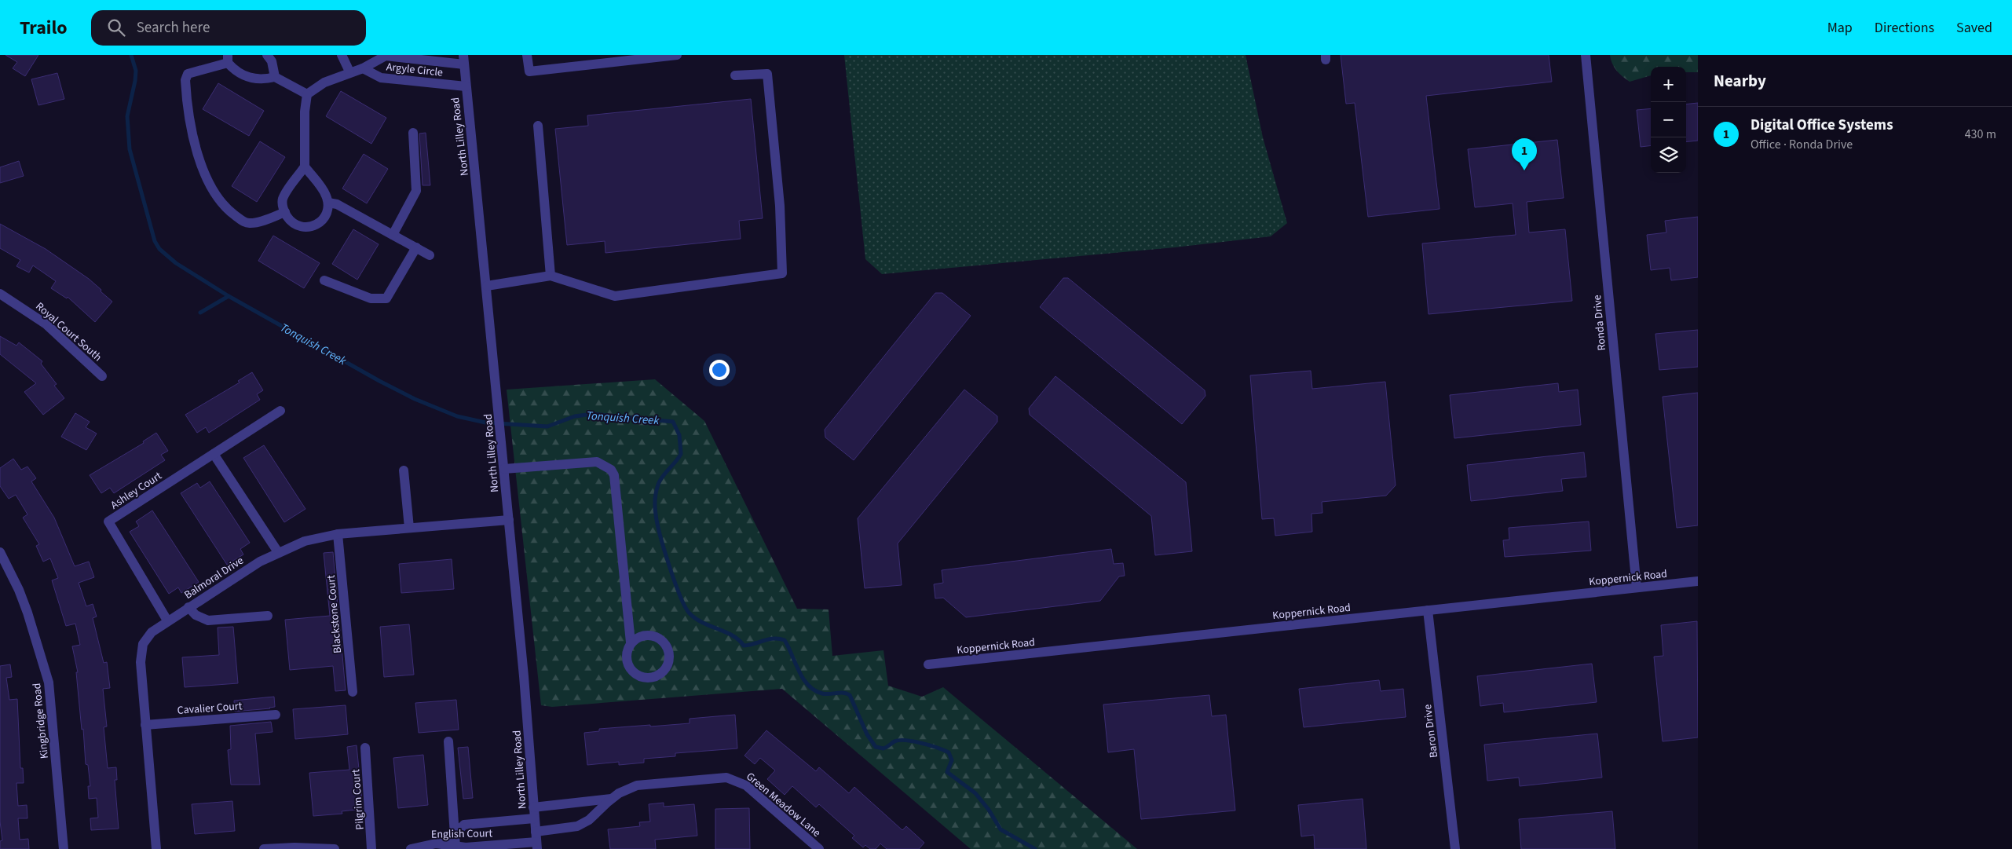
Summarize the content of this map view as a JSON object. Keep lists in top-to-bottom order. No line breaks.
{"streets":{"street":["Argyle Circle","North Lilley Road","Ronda Drive","Royal Court South","Ashley Court","Balmoral Drive","Koppernick Road","Blackstone Court","Cavalier Court","Kingbridge Road","Baron Drive","Pilgrim Court","Green Meadow Lane","English Court"]},"crossings":[["Argyle Circle","North Lilley Road"],["North Lilley Road","Balmoral Drive"],["North Lilley Road","Green Meadow Lane"],["North Lilley Road","English Court"],["Ronda Drive","Koppernick Road"],["Ashley Court","Balmoral Drive"],["Balmoral Drive","Blackstone Court"],["Balmoral Drive","Cavalier Court"],["Koppernick Road","Baron Drive"],["Green Meadow Lane","English Court"]],"water":["Tonquish Creek"],"page":{"header":"Trailo","search":"Search here","nav":["Map","Directions","Saved"],"heading":"Nearby","map_buttons":["+","−"],"list":[{"mark":"1","name":"Digital Office Systems","note":"Office · Ronda Drive","value":"430 m"}],"pins":"1"}}
